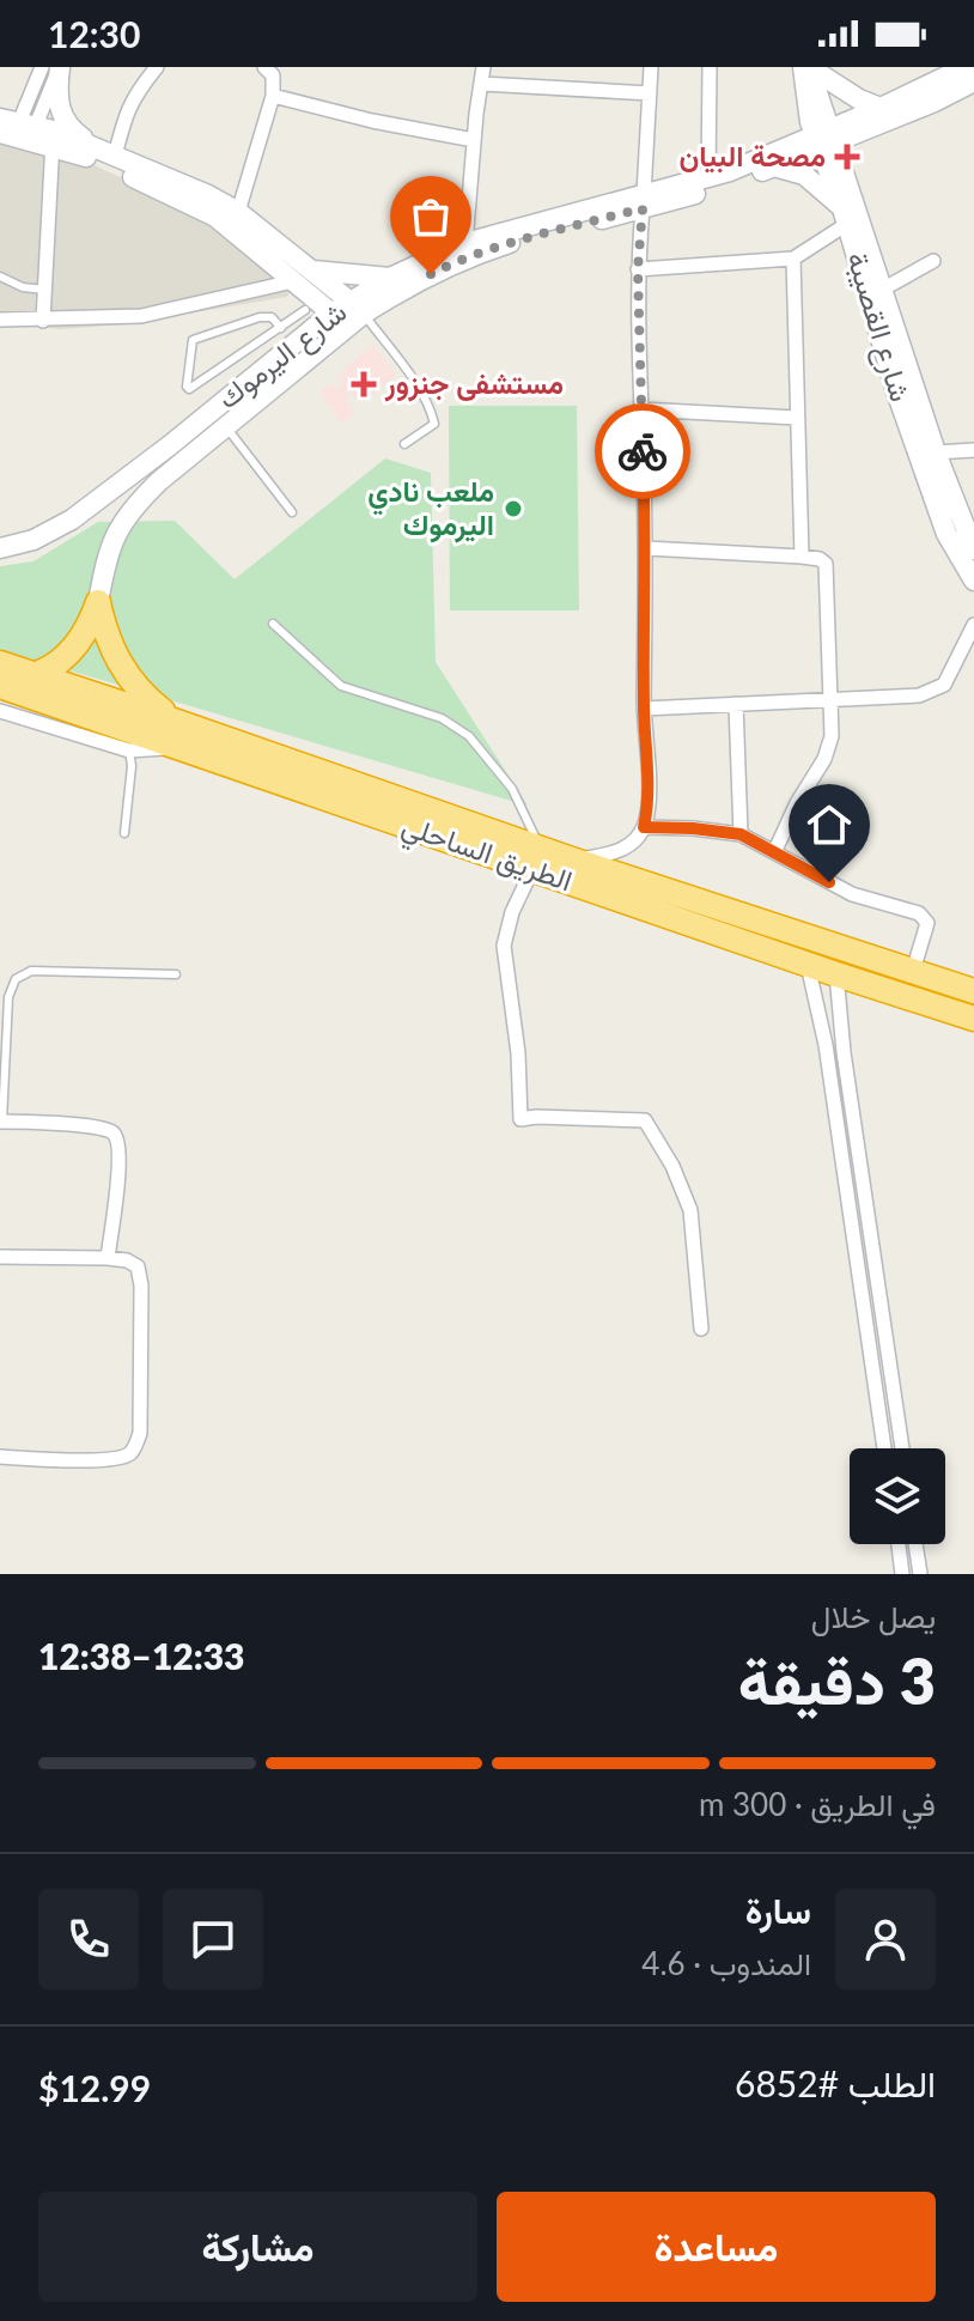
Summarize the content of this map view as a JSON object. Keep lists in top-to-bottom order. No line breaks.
{"streets":{"highway":["الطريق الساحلي"],"main road":["شارع القصيبة","شارع اليرموك"]},"crossings":[["شارع القصيبة","شارع اليرموك"]],"places":{"health":["مصحة البيان","مستشفى جنزور"],"other":["ملعب نادي اليرموك"]},"page":{"status":"12:30","heading":["3 دقيقة","يصل خلال","12:33–12:38"],"panel":["سارة","المندوب · 4.6","الطلب #6852","$12.99"],"bar":"في الطريق · 300 m","buttons":["مساعدة","مشاركة"]}}
